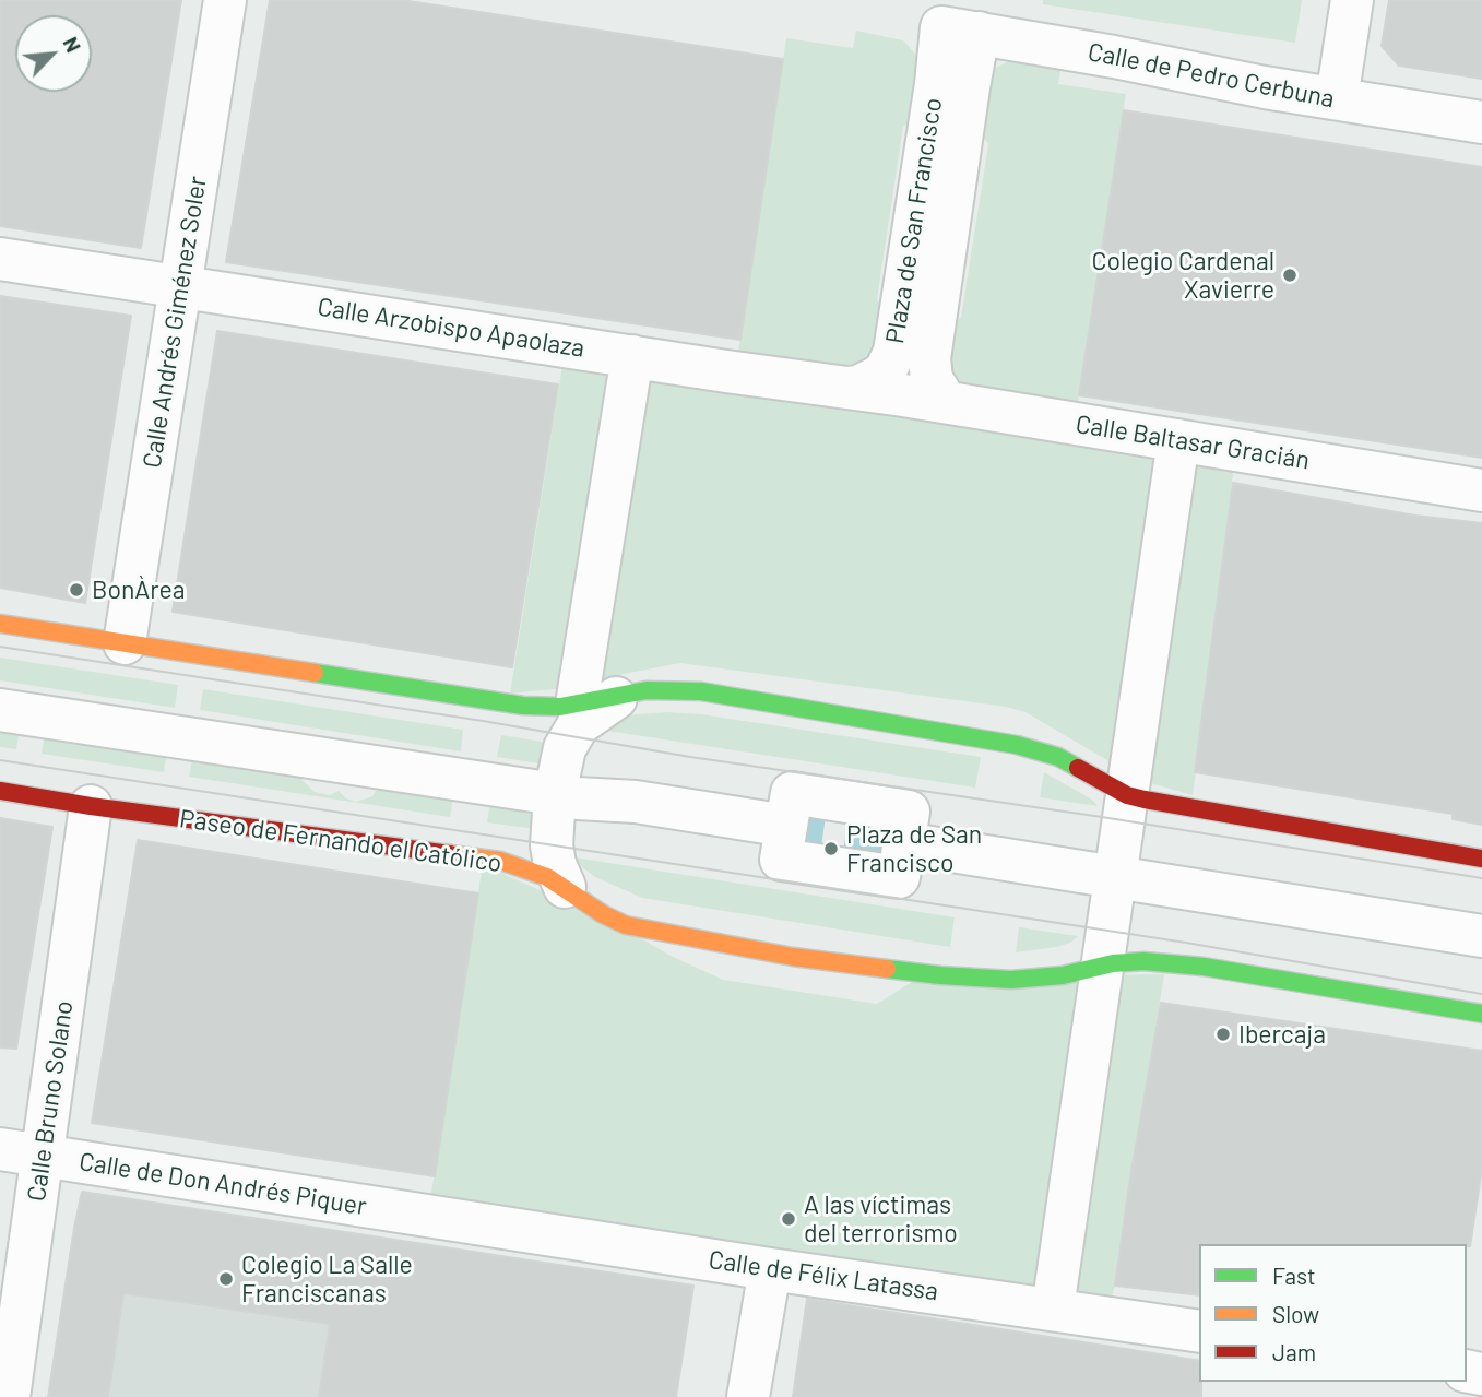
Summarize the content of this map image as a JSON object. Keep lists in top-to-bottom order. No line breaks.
{"streets":{"main road":["Paseo de Fernando el Católico"],"street":["Calle de Pedro Cerbuna","Plaza de San Francisco","Calle Andrés Giménez Soler","Calle Arzobispo Apaolaza","Calle Baltasar Gracián","Calle Bruno Solano","Calle de Don Andrés Piquer","Calle de Félix Latassa"]},"crossings":[["Calle de Pedro Cerbuna","Plaza de San Francisco"],["Plaza de San Francisco","Calle Arzobispo Apaolaza"],["Plaza de San Francisco","Calle Baltasar Gracián"],["Calle Andrés Giménez Soler","Calle Arzobispo Apaolaza"],["Calle Arzobispo Apaolaza","Calle Baltasar Gracián"],["Paseo de Fernando el Católico","Calle Bruno Solano"],["Calle Bruno Solano","Calle de Don Andrés Piquer"],["Calle de Don Andrés Piquer","Calle de Félix Latassa"]],"places":["Colegio Cardenal Xavierre","BonÀrea","Plaza de San Francisco","Ibercaja","A las víctimas del terrorismo","Colegio La Salle Franciscanas"],"legend":["Fast","Slow","Jam"],"north":"top right"}
